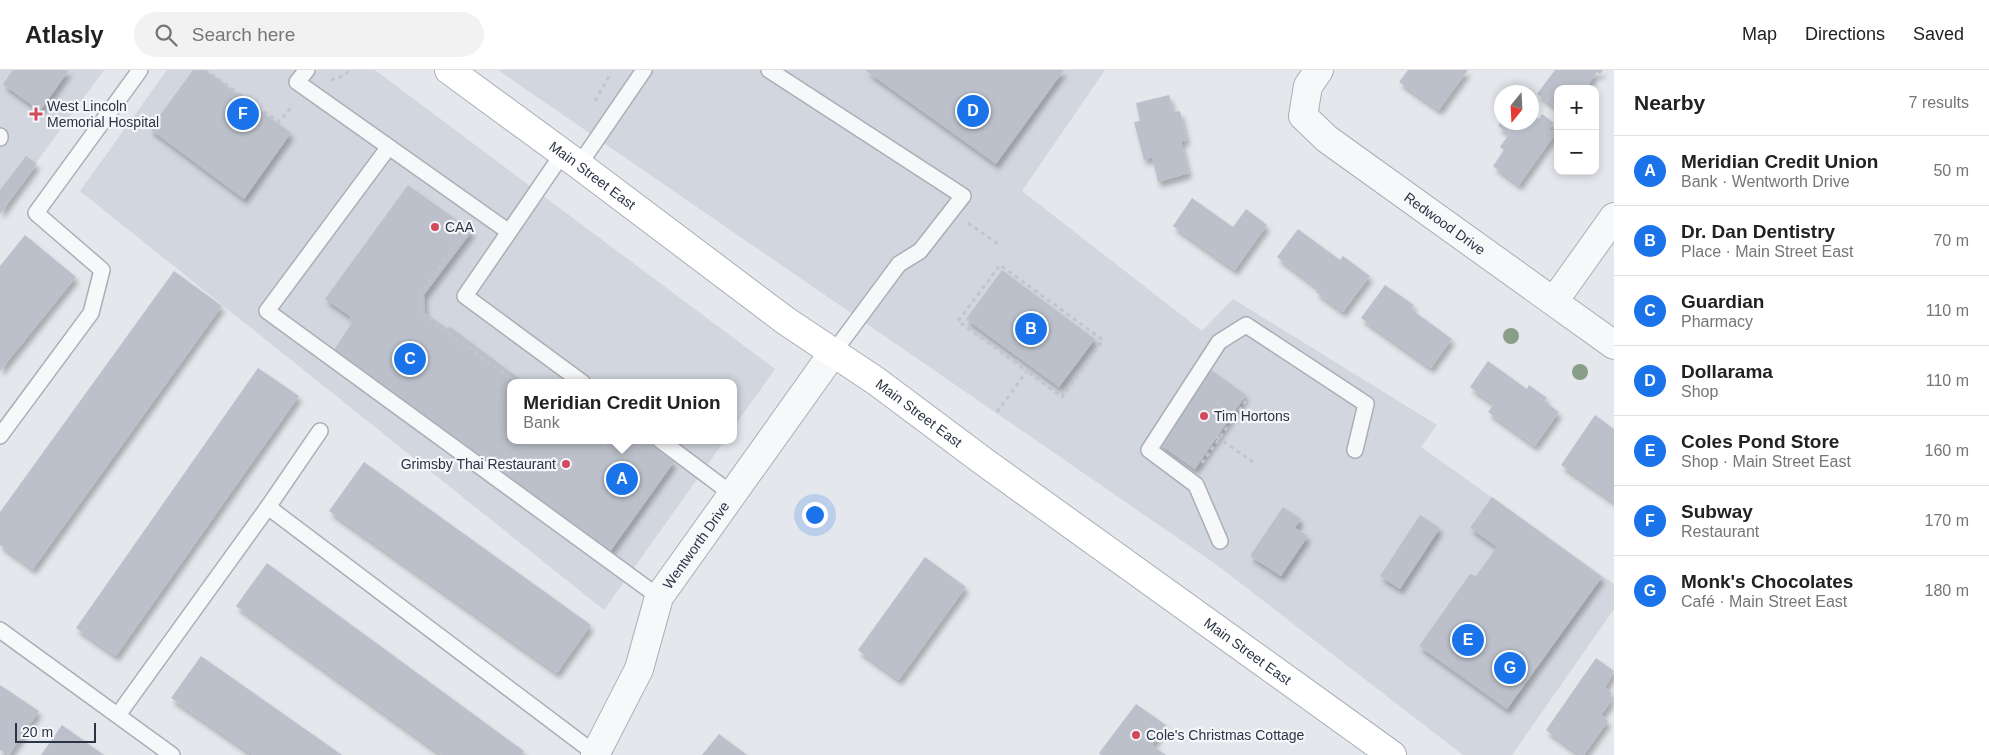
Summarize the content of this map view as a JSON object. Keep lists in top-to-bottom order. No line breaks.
{"streets":{"main road":["Main Street East"],"street":["Redwood Drive","Wentworth Drive"]},"crossings":[["Main Street East","Wentworth Drive"]],"places":{"health":["West Lincoln Memorial Hospital"],"other":["CAA","Tim Hortons","Grimsby Thai Restaurant","Cole's Christmas Cottage"]},"scale_bar":"20 m","north":"bottom","page":{"header":"Atlasly","search":"Search here","nav":["Map","Directions","Saved"],"heading":["Nearby","7 results"],"map_buttons":["+","−"],"pins":["D","F","B","C","A","E","G"],"list":[{"mark":"A","name":"Meridian Credit Union","note":"Bank · Wentworth Drive","value":"50 m"},{"mark":"B","name":"Dr. Dan Dentistry","note":"Place · Main Street East","value":"70 m"},{"mark":"C","name":"Guardian","note":"Pharmacy","value":"110 m"},{"mark":"D","name":"Dollarama","note":"Shop","value":"110 m"},{"mark":"E","name":"Coles Pond Store","note":"Shop · Main Street East","value":"160 m"},{"mark":"F","name":"Subway","note":"Restaurant","value":"170 m"},{"mark":"G","name":"Monk's Chocolates","note":"Café · Main Street East","value":"180 m"}],"popup":["Meridian Credit Union","Bank"],"scale":"20 m"}}
